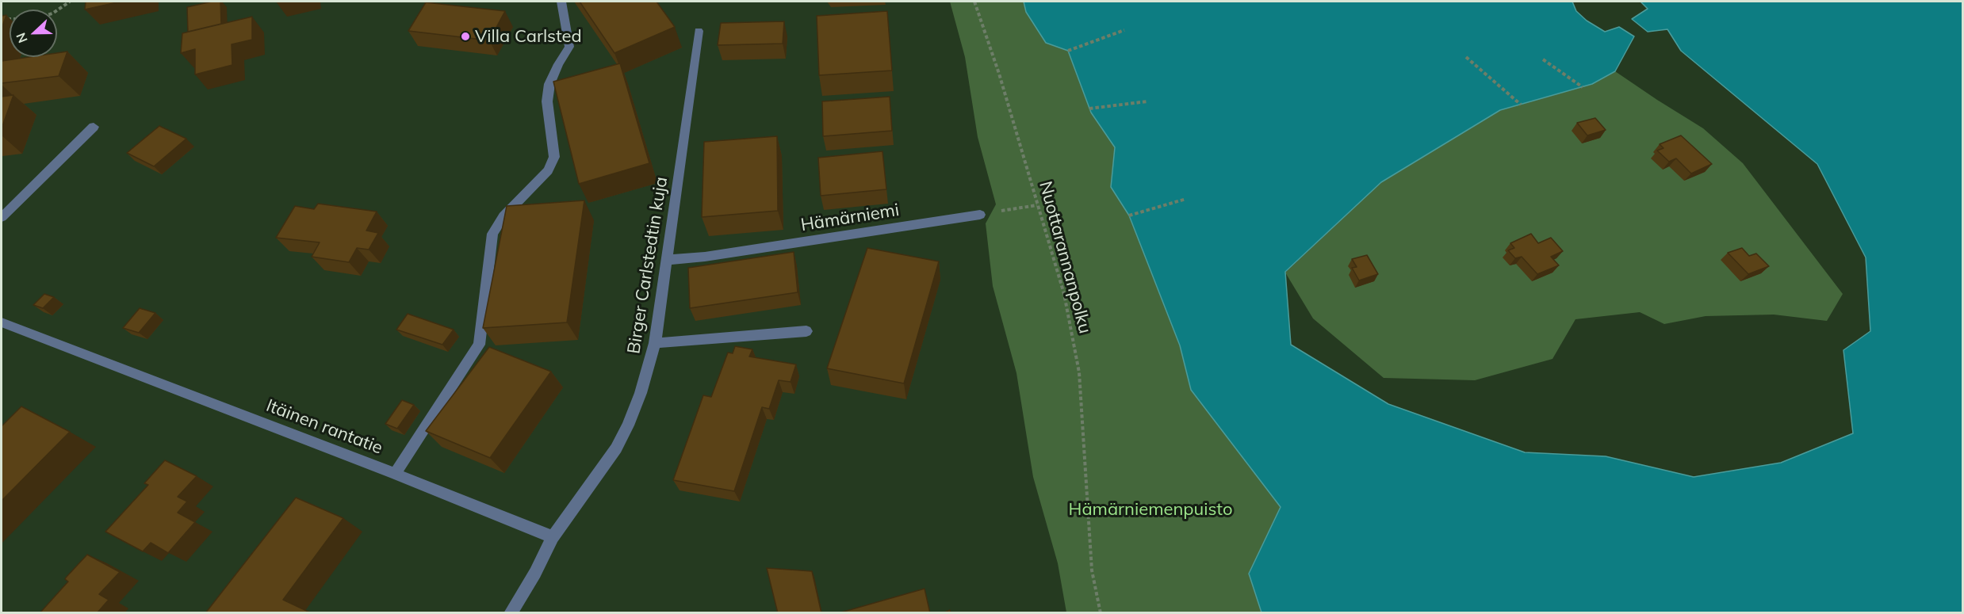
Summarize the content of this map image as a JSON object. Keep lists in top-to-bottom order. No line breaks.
{"streets":{"street":["Hämärniemi","Birger Carlstedtin kuja","Itäinen rantatie"],"path":["Nuottarannanpolku"]},"crossings":[["Hämärniemi","Birger Carlstedtin kuja"],["Birger Carlstedtin kuja","Itäinen rantatie"]],"parks":["Hämärniemenpuisto"],"places":["Villa Carlsted"],"north":"left"}
